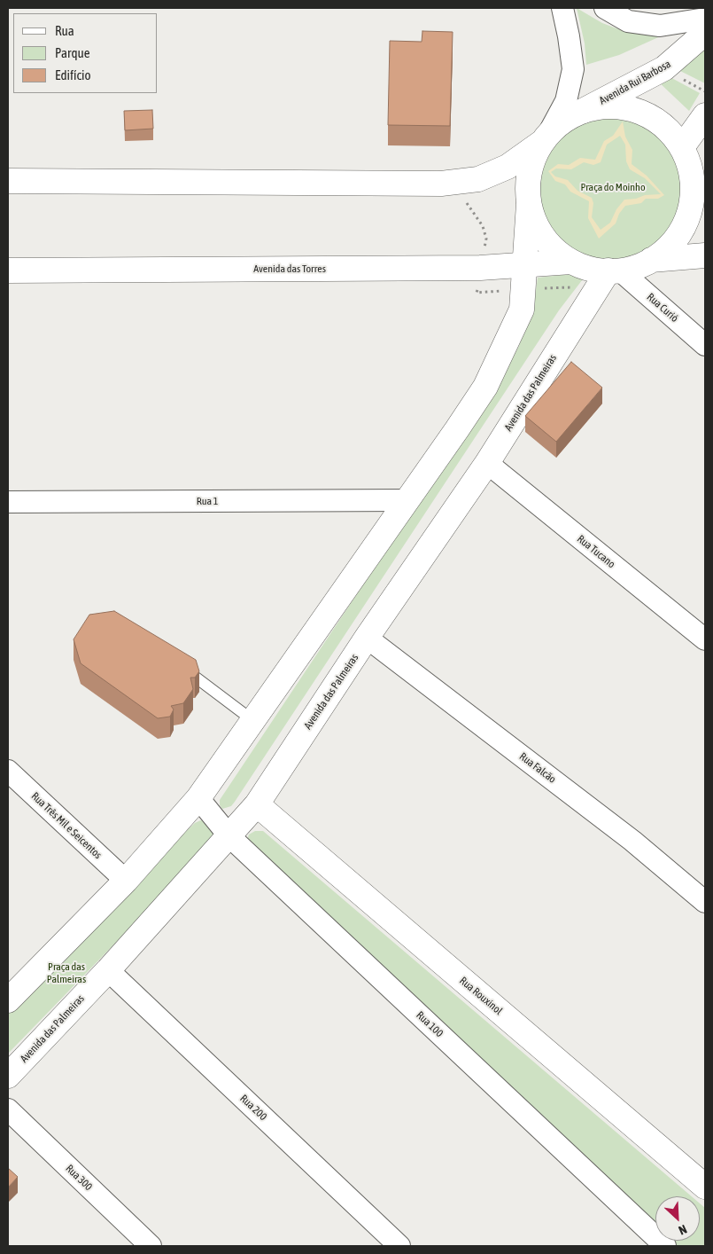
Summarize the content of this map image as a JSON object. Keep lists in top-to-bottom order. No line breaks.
{"streets":{"street":["Avenida Rui Barbosa","Avenida das Torres","Rua Curió","Avenida das Palmeiras","Rua 1","Rua Tucano","Rua Falcão","Rua Três Mil e Seicentos","Rua Rouxinol","Rua 100","Rua 200","Rua 300"]},"crossings":[["Rua Curió","Avenida das Palmeiras"],["Avenida das Palmeiras","Rua Tucano"],["Avenida das Palmeiras","Rua Falcão"],["Avenida das Palmeiras","Rua Rouxinol"],["Avenida das Palmeiras","Rua 100"],["Avenida das Palmeiras","Rua 200"]],"parks":["Praça do Moinho","Praça das Palmeiras"],"legend":["Rua","Parque","Edifício"],"north":"bottom right"}
